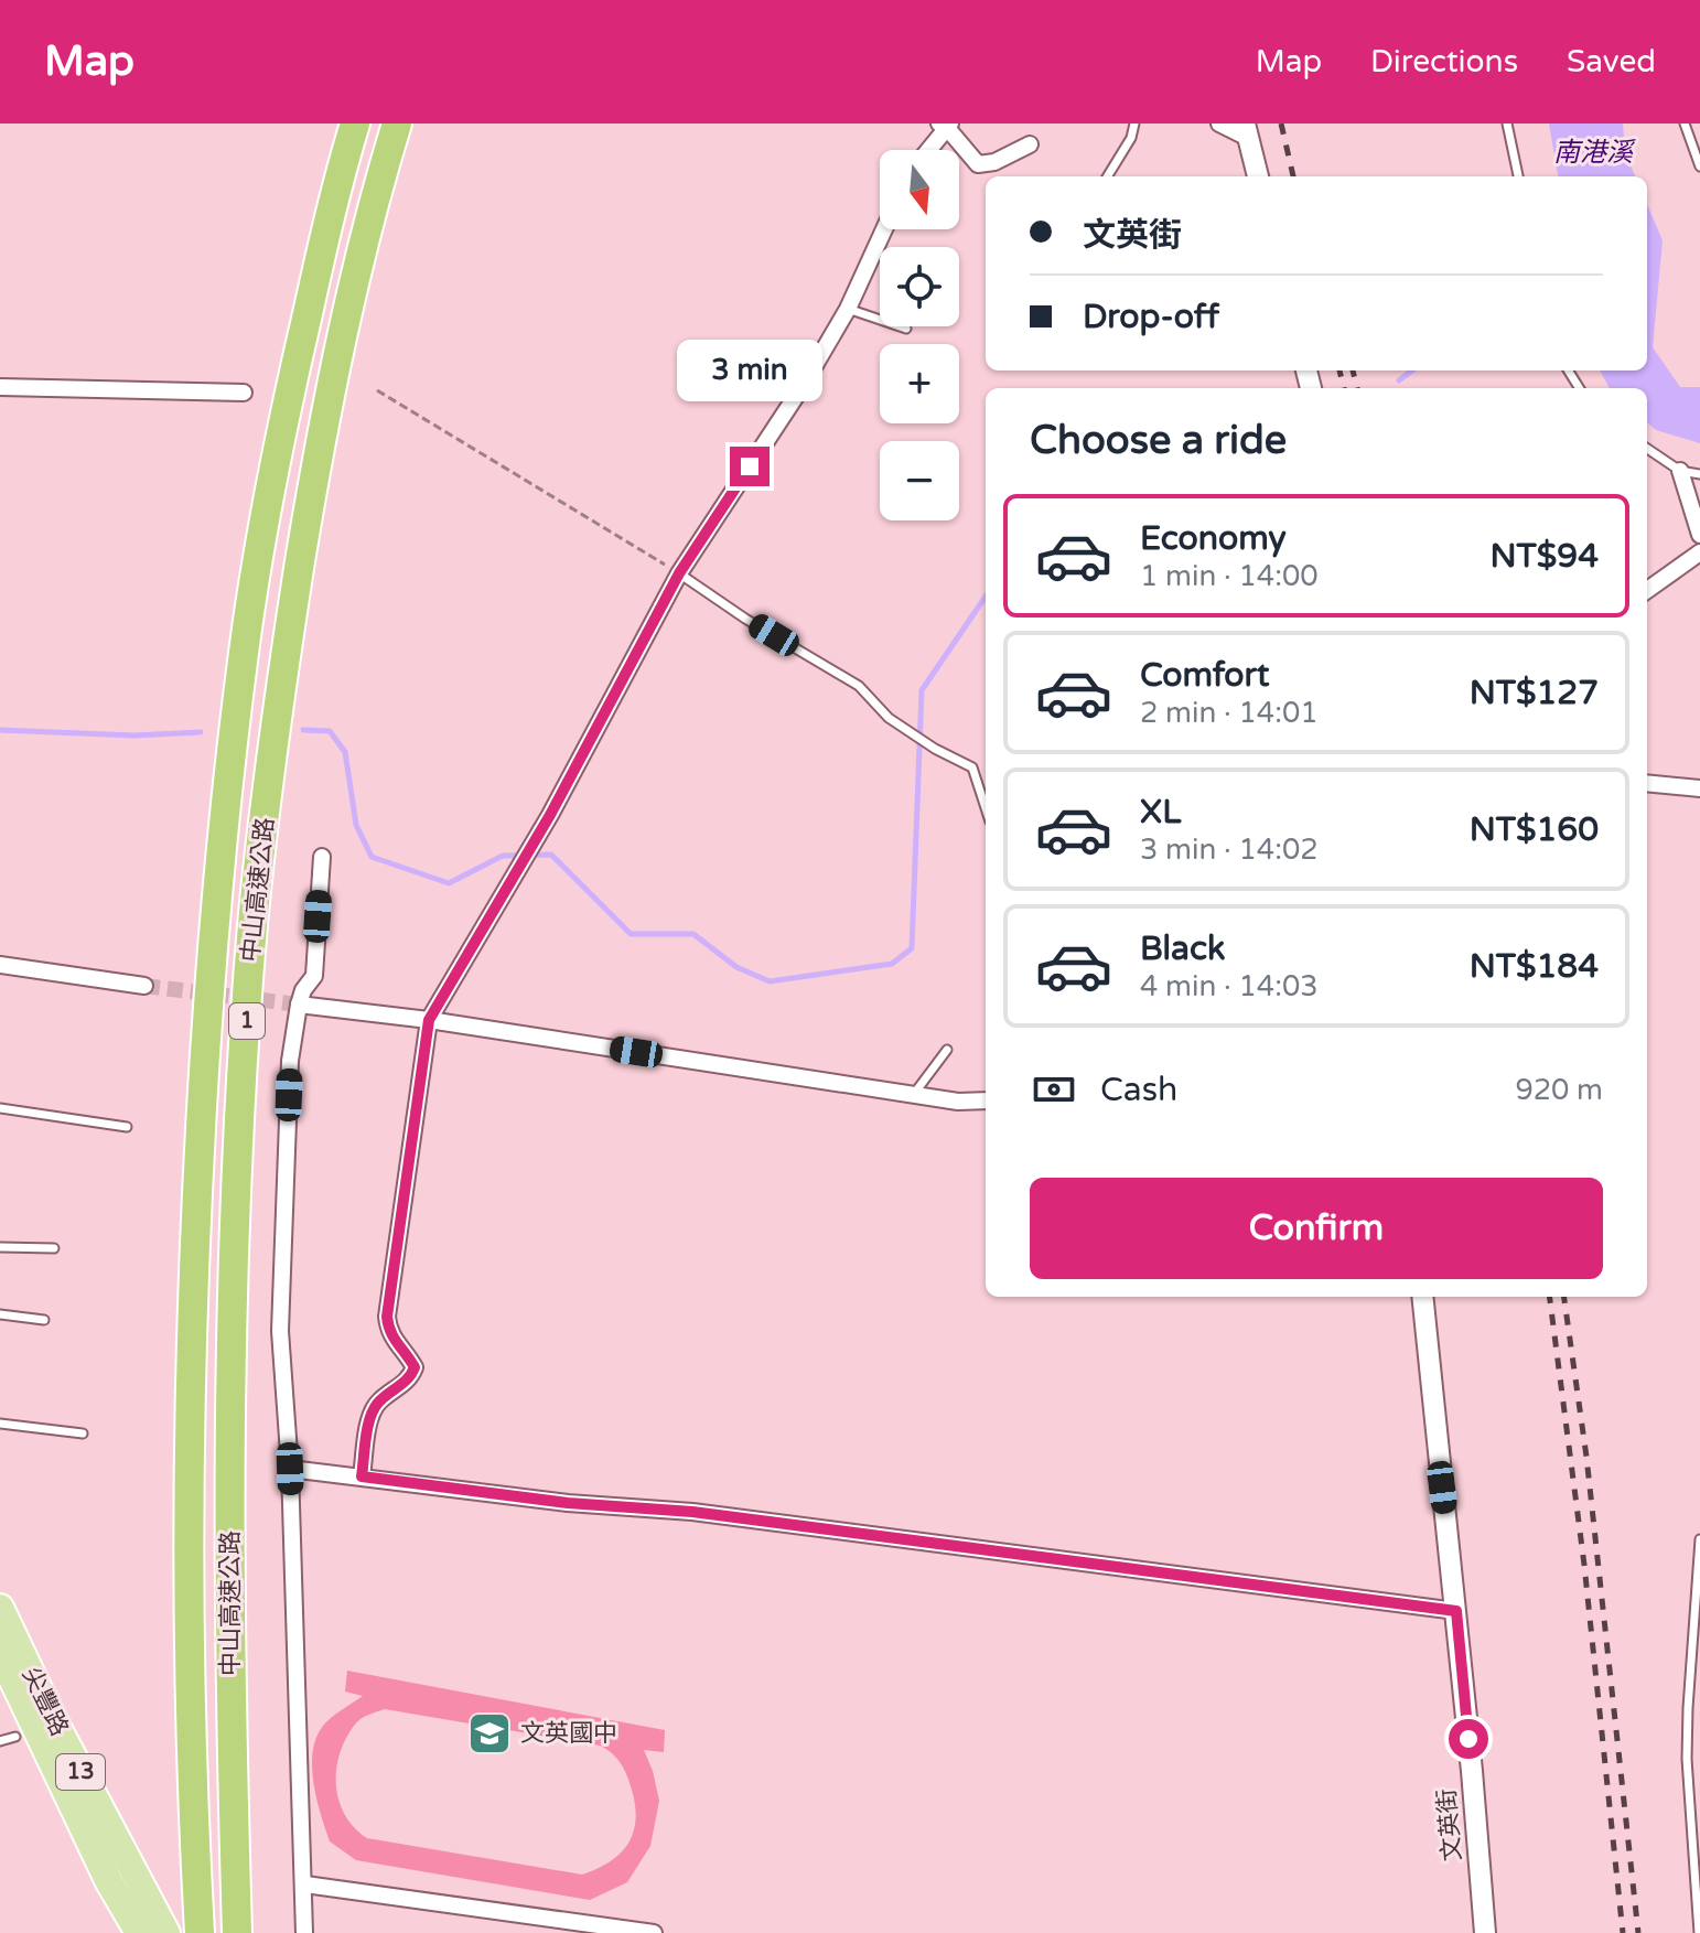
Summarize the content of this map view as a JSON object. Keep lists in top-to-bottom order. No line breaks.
{"streets":{"highway":["中山高速公路","1"],"main road":["尖豐路","13"],"street":["文英街"]},"water":["南港溪"],"places":{"school or university":["文英國中"]},"north":"bottom","page":{"header":"Map","nav":["Map","Directions","Saved"],"map_buttons":["+","−"],"banner":["文英街","Drop-off"],"bubble":"3 min","heading":"Choose a ride","list":[{"name":"Economy","note":"1 min · 14:00","value":"NT$94"},{"name":"Comfort","note":"2 min · 14:01","value":"NT$127"},{"name":"XL","note":"3 min · 14:02","value":"NT$160"},{"name":"Black","note":"4 min · 14:03","value":"NT$184"}],"pay":["Cash","920 m"],"buttons":"Confirm"}}
